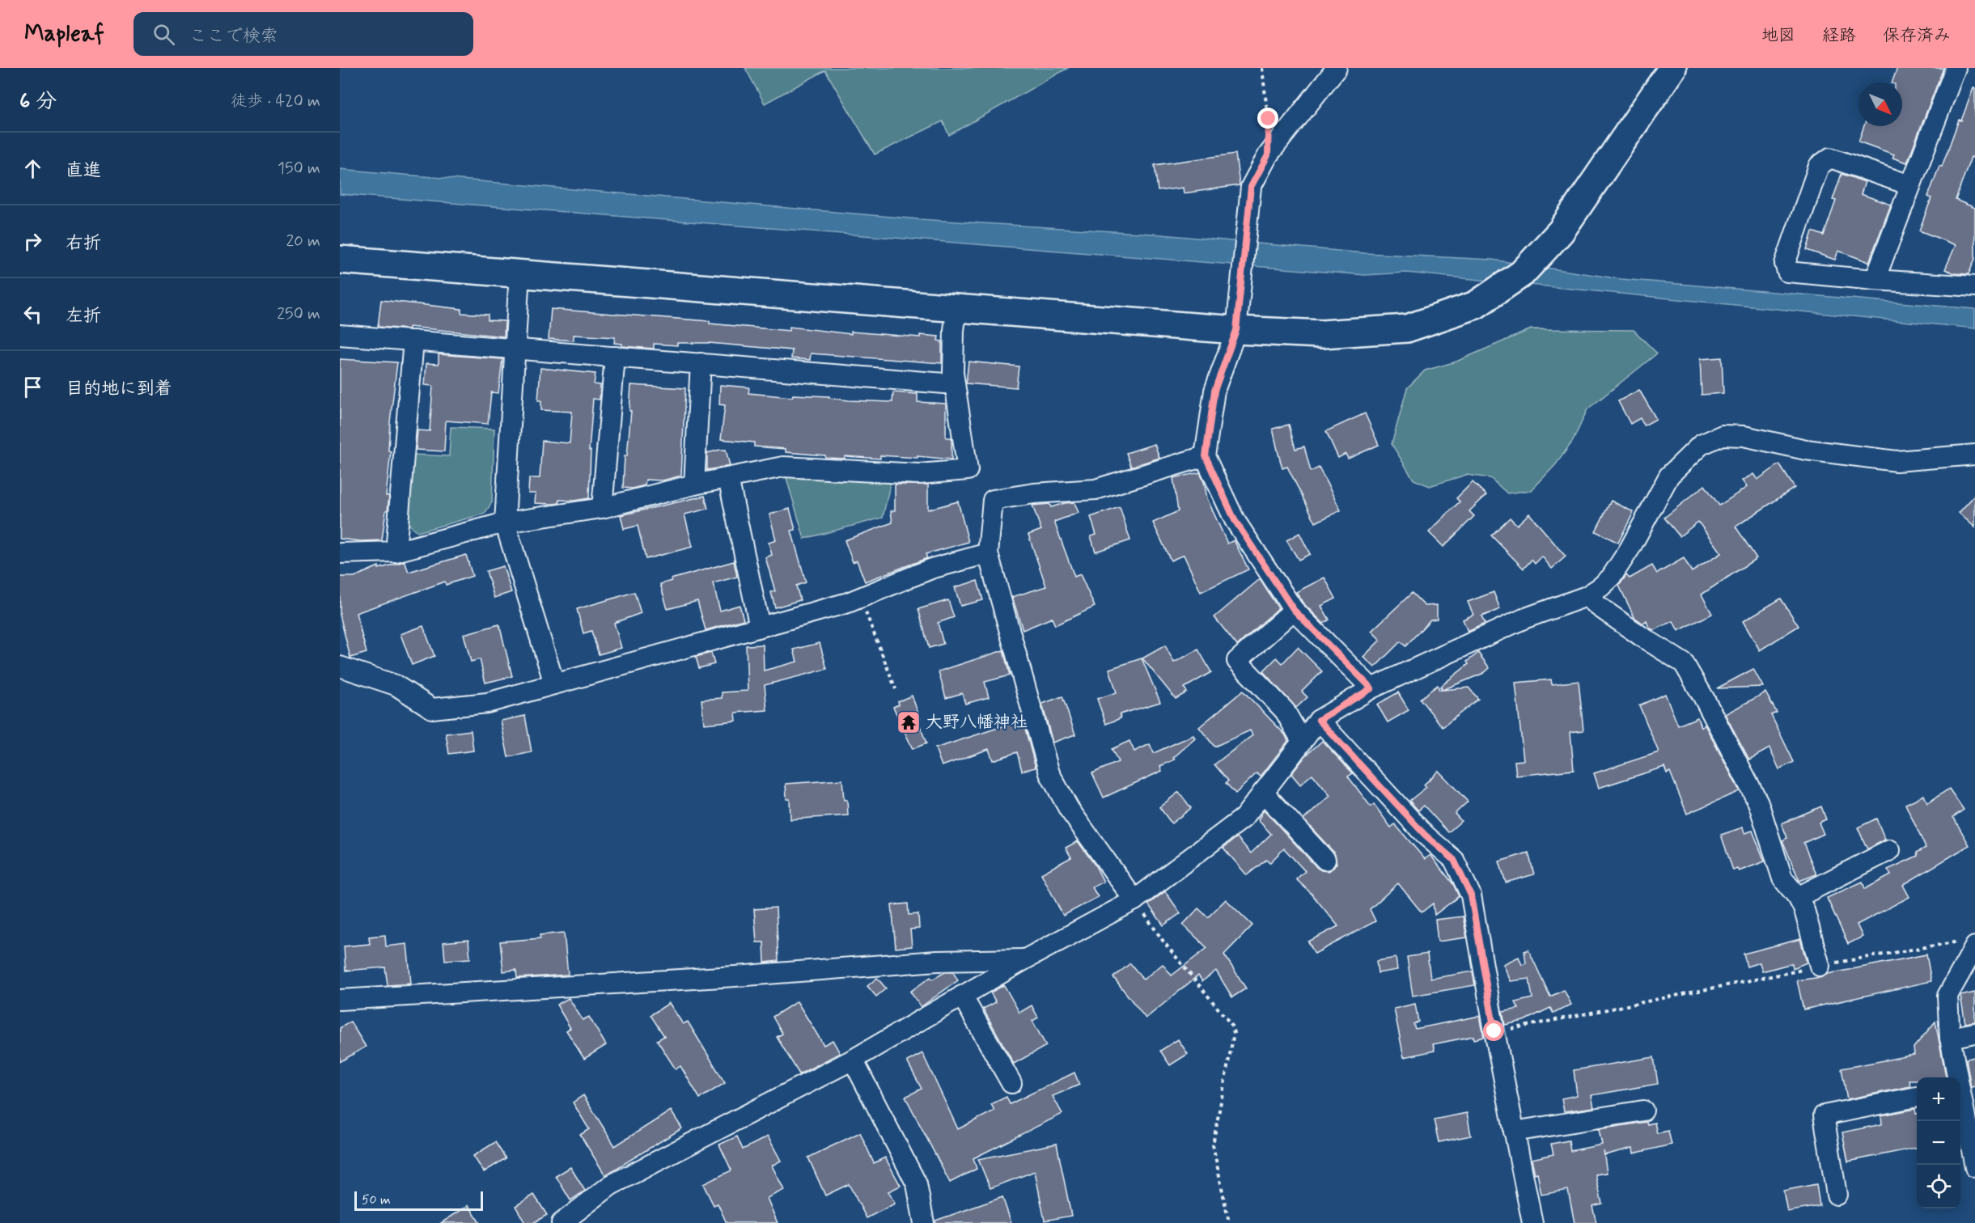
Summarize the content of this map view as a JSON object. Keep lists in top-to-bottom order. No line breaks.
{"places":{"temple":["大野八幡神社"]},"scale_bar":"50 m","north":"bottom right","page":{"header":"Mapleaf","search":"ここで検索","nav":["地図","経路","保存済み"],"heading":["6 分","徒歩 · 420 m"],"list":[["直進","150 m"],["右折","20 m"],["左折","250 m"],"目的地に到着"],"map_buttons":["+","−"],"scale":"50 m"}}
